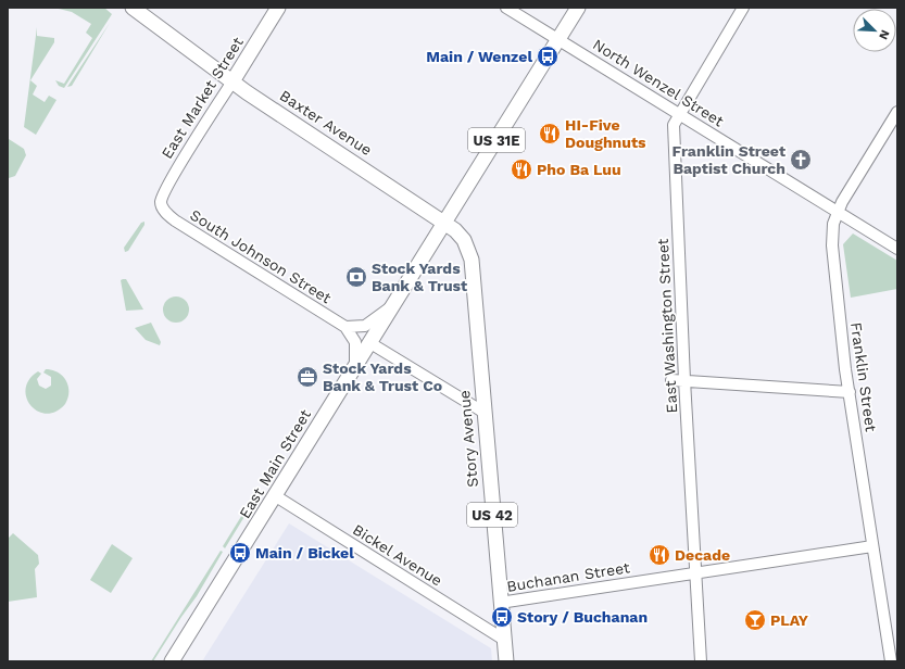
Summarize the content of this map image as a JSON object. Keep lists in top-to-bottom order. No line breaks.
{"streets":{"main road":["East Market Street","Baxter Avenue","US 31E","Story Avenue","East Main Street","US 42"],"street":["North Wenzel Street","South Johnson Street","East Washington Street","Franklin Street","Bickel Avenue","Buchanan Street"]},"crossings":[["North Wenzel Street","US 31E"],["North Wenzel Street","East Washington Street"],["North Wenzel Street","Franklin Street"],["East Market Street","Baxter Avenue"],["East Market Street","South Johnson Street"],["Baxter Avenue","US 31E"],["Baxter Avenue","Story Avenue"],["Baxter Avenue","East Main Street"],["US 31E","Story Avenue"],["US 31E","East Main Street"],["East Washington Street","Buchanan Street"],["Franklin Street","Buchanan Street"],["Story Avenue","East Main Street"],["Story Avenue","Bickel Avenue"],["Story Avenue","Buchanan Street"],["East Main Street","Bickel Avenue"]],"places":{"bus stop":["Main / Wenzel","Main / Bickel","Story / Buchanan"],"restaurant":["HI-Five Doughnuts","Pho Ba Luu","Decade"],"church":["Franklin Street Baptist Church"],"bank":["Stock Yards Bank & Trust"],"office":["Stock Yards Bank & Trust Co"],"bar":["PLAY"]},"north":"bottom right"}
